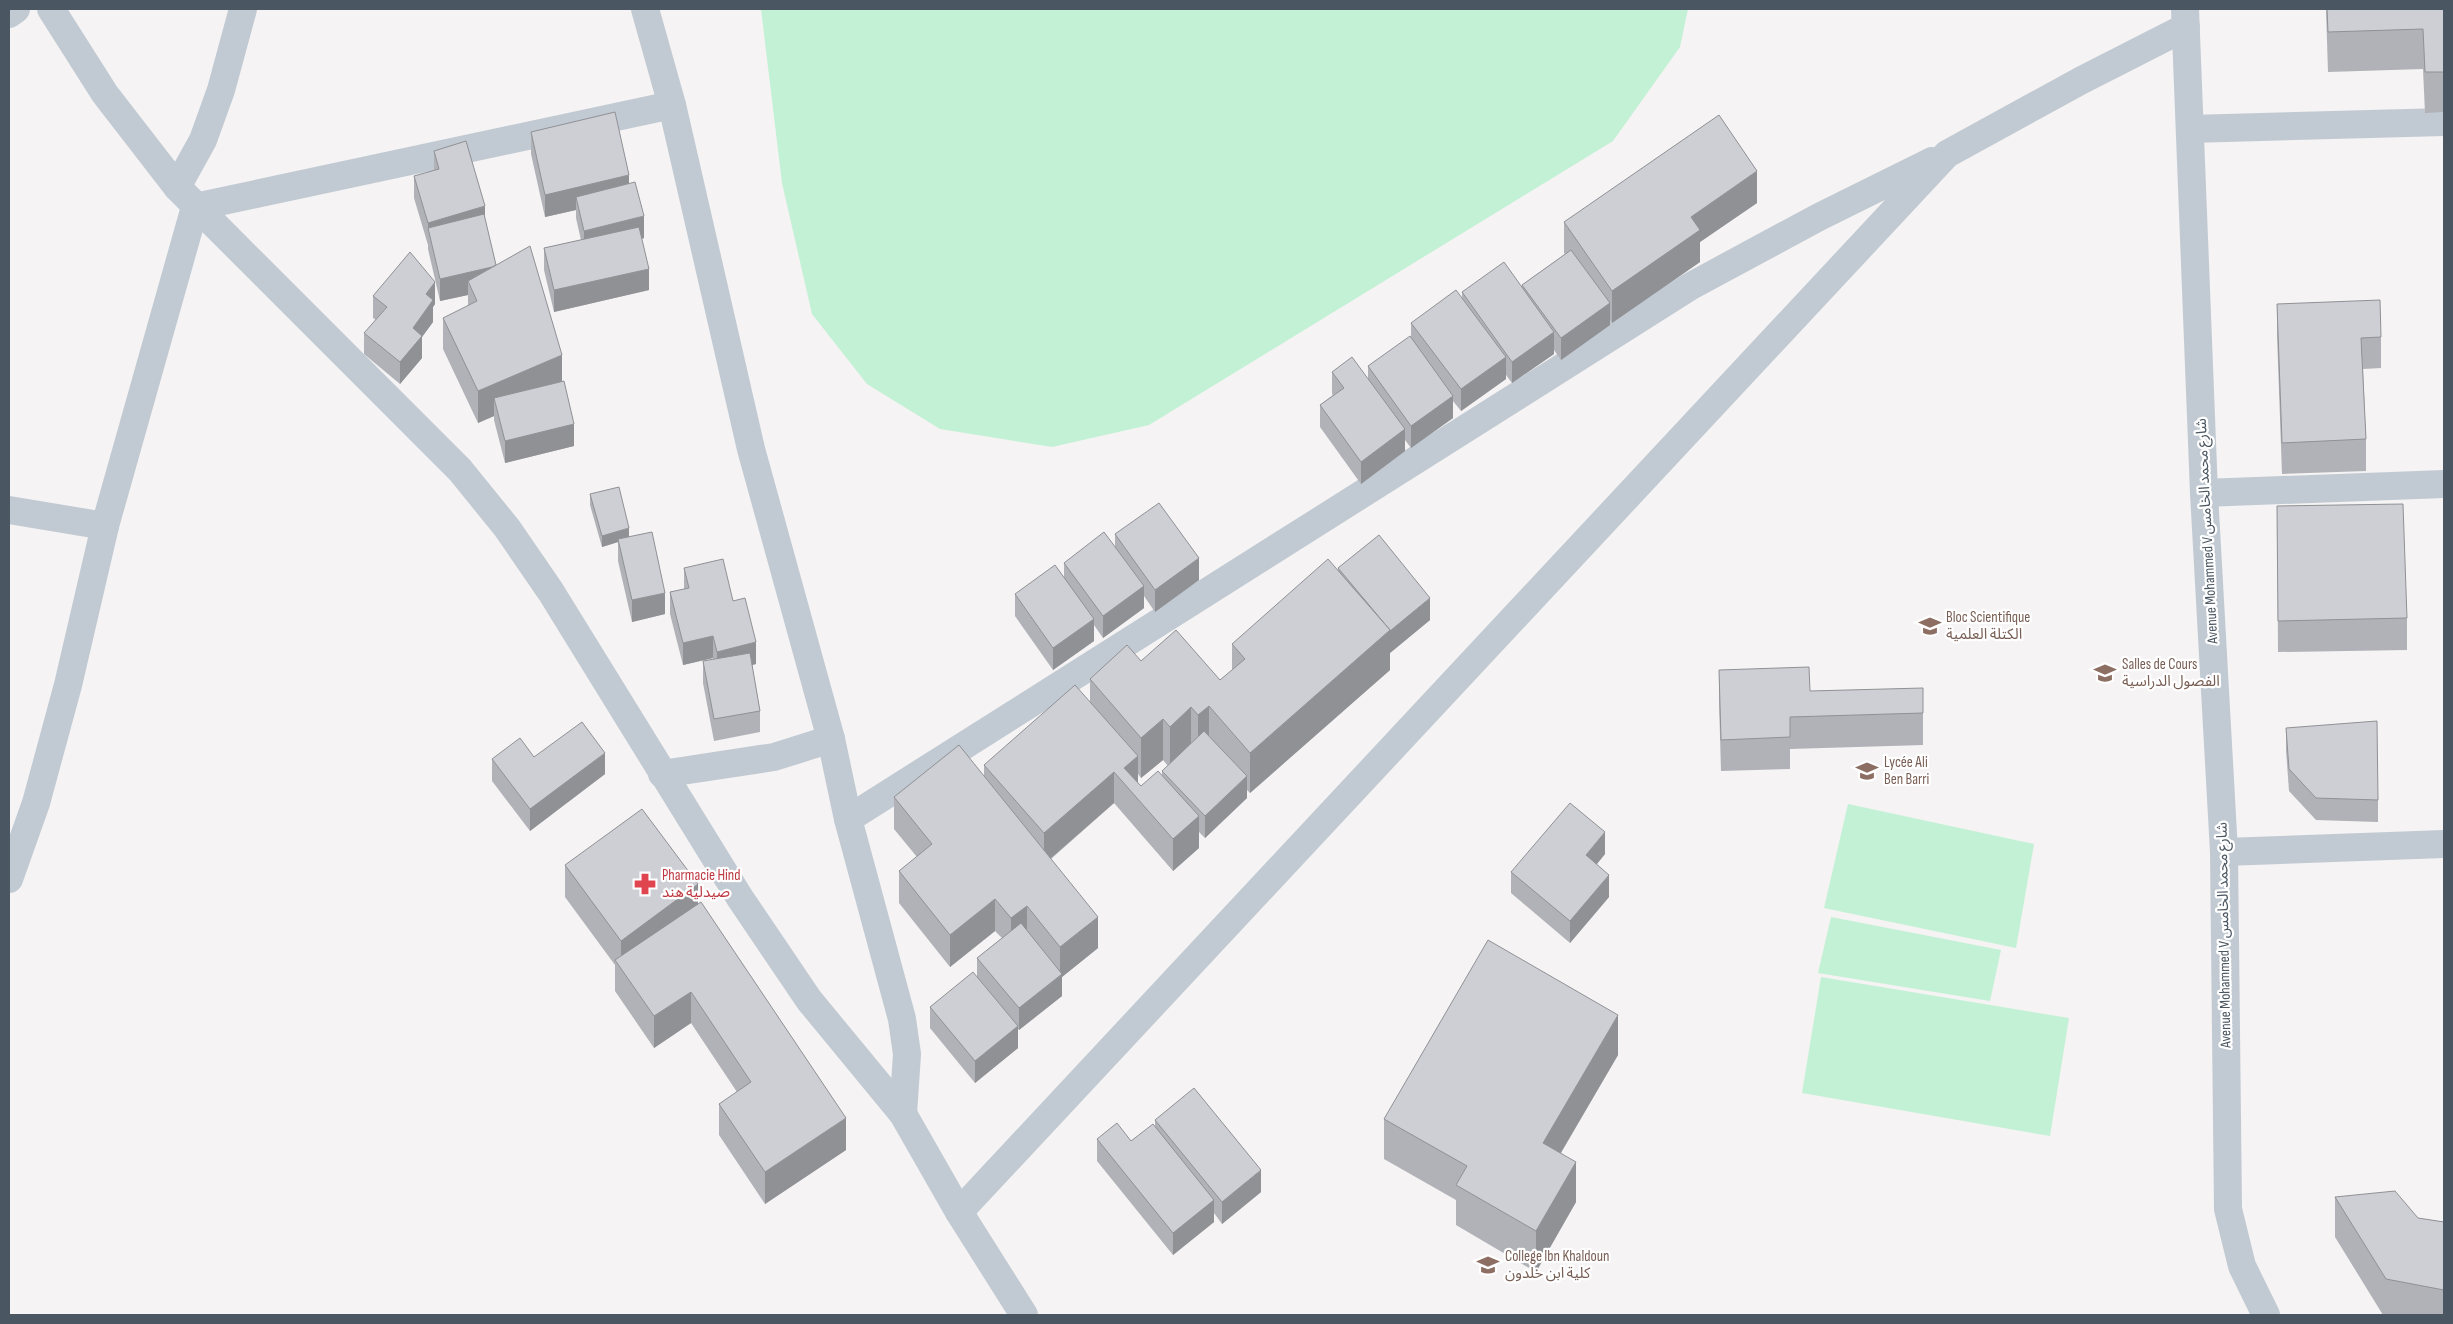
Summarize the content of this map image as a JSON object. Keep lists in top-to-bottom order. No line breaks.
{"streets":{"street":["Avenue Mohammed V شارع محمد الخامس"]},"places":{"school or university":["Bloc Scientifique الكتلة العلمية","Salles de Cours الفصول الدراسية","Lycée Ali Ben Barri","College Ibn Khaldoun كلية ابن خلدون"],"pharmacy":["Pharmacie Hind صيدلية هند"]}}
